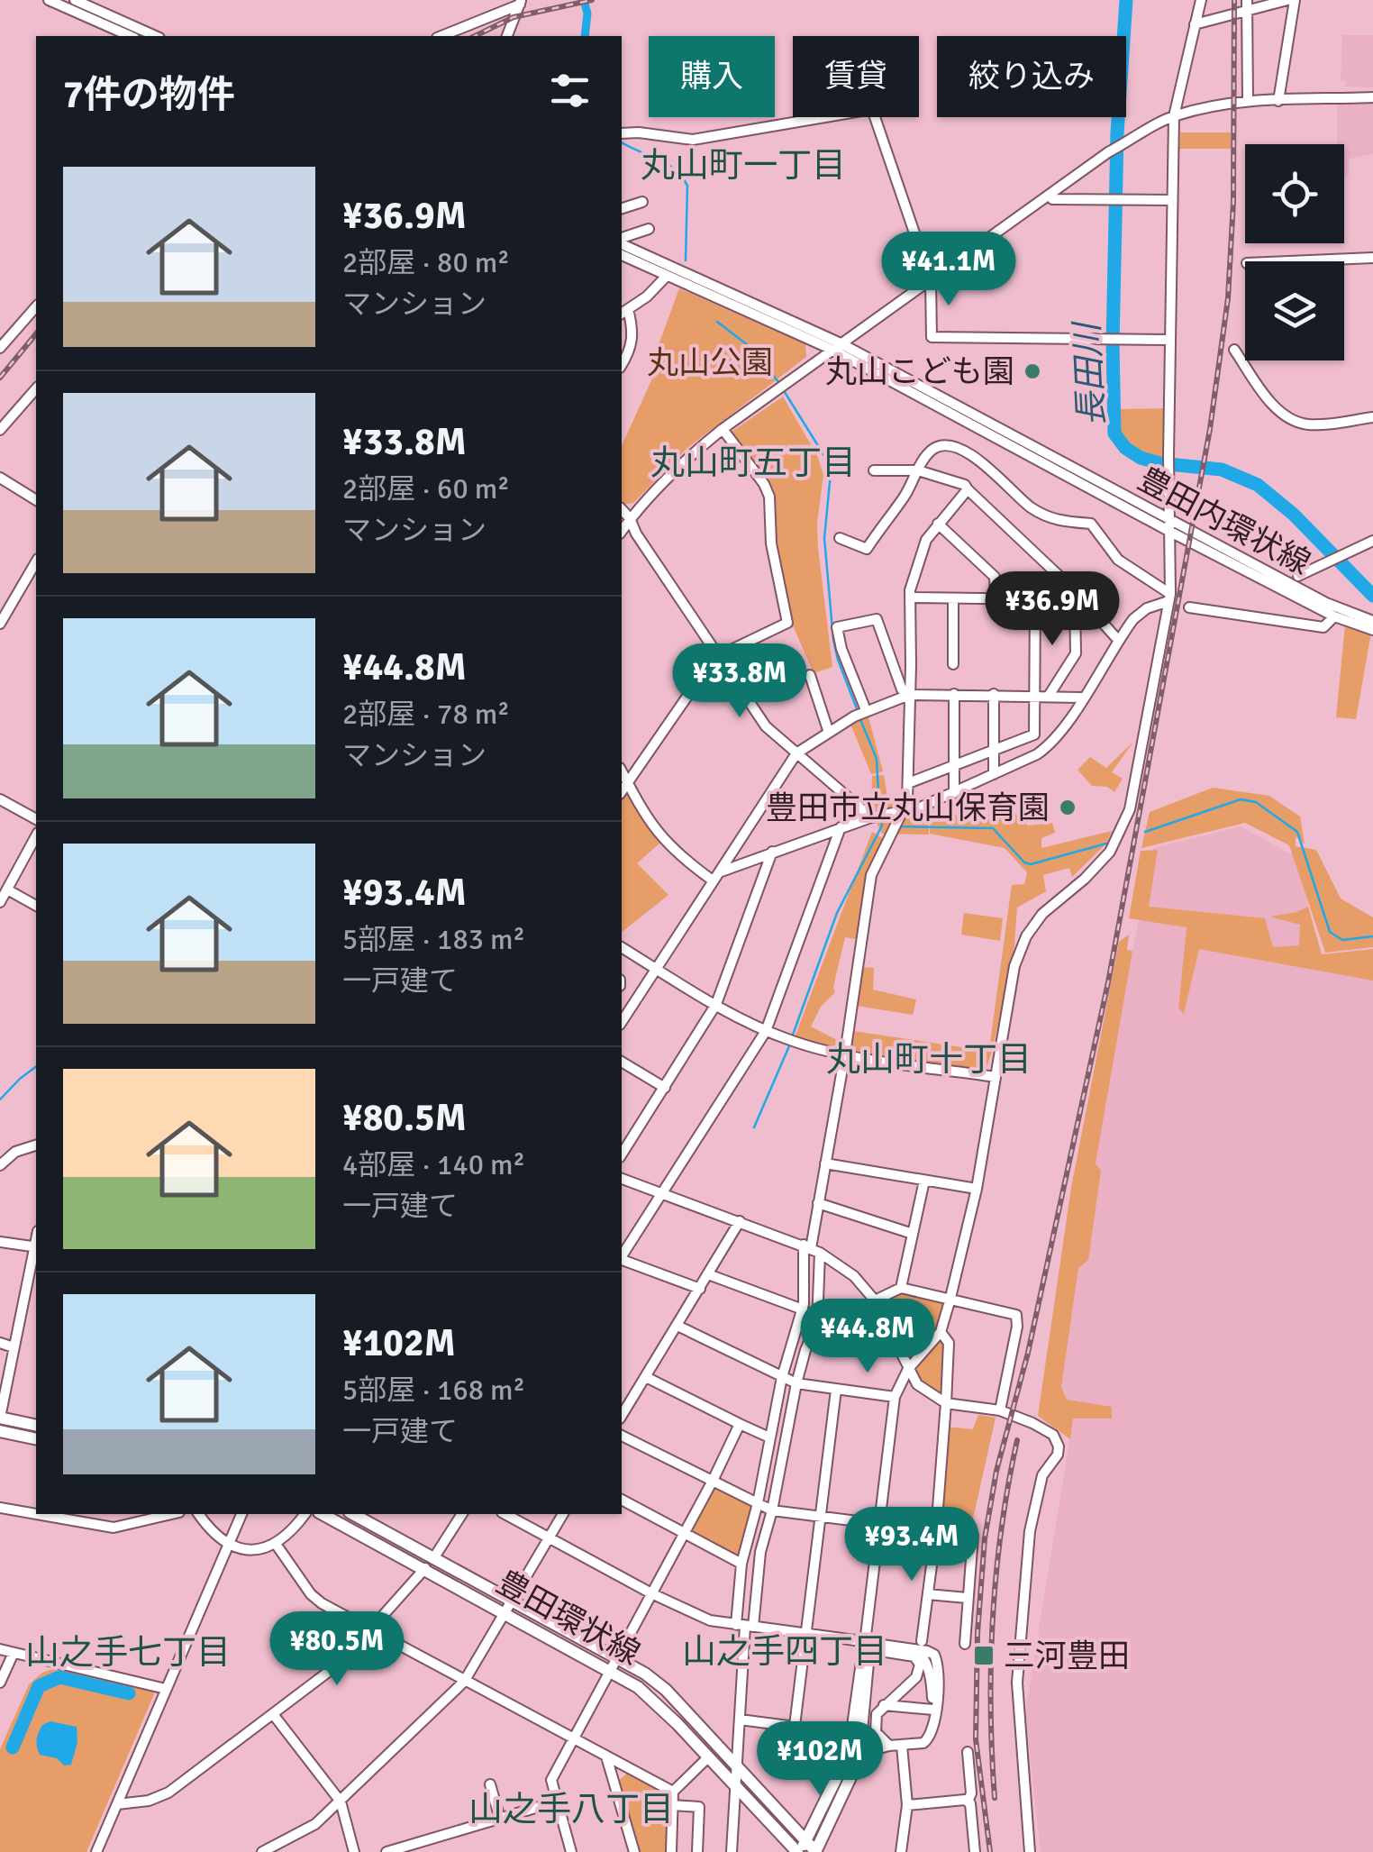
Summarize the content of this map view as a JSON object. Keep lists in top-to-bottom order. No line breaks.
{"streets":{"main road":["豊田環状線"],"street":["豊田内環状線"]},"districts":["丸山町一丁目","丸山町五丁目","丸山町十丁目","山之手四丁目","山之手七丁目","山之手八丁目"],"water":["長田川"],"parks":["丸山公園"],"places":{"other":["丸山こども園","豊田市立丸山保育園"],"transit":["三河豊田"]},"page":{"chip":["購入","賃貸","絞り込み"],"heading":"7件の物件","list":[{"name":"¥36.9M","note":"2部屋 · 80 m² · マンション"},{"name":"¥33.8M","note":"2部屋 · 60 m² · マンション"},{"name":"¥44.8M","note":"2部屋 · 78 m² · マンション"},{"name":"¥93.4M","note":"5部屋 · 183 m² · 一戸建て"},{"name":"¥80.5M","note":"4部屋 · 140 m² · 一戸建て"},{"name":"¥102M","note":"5部屋 · 168 m² · 一戸建て"}],"price":["¥41.1M","¥36.9M","¥33.8M","¥44.8M","¥93.4M","¥80.5M","¥102M"]}}
